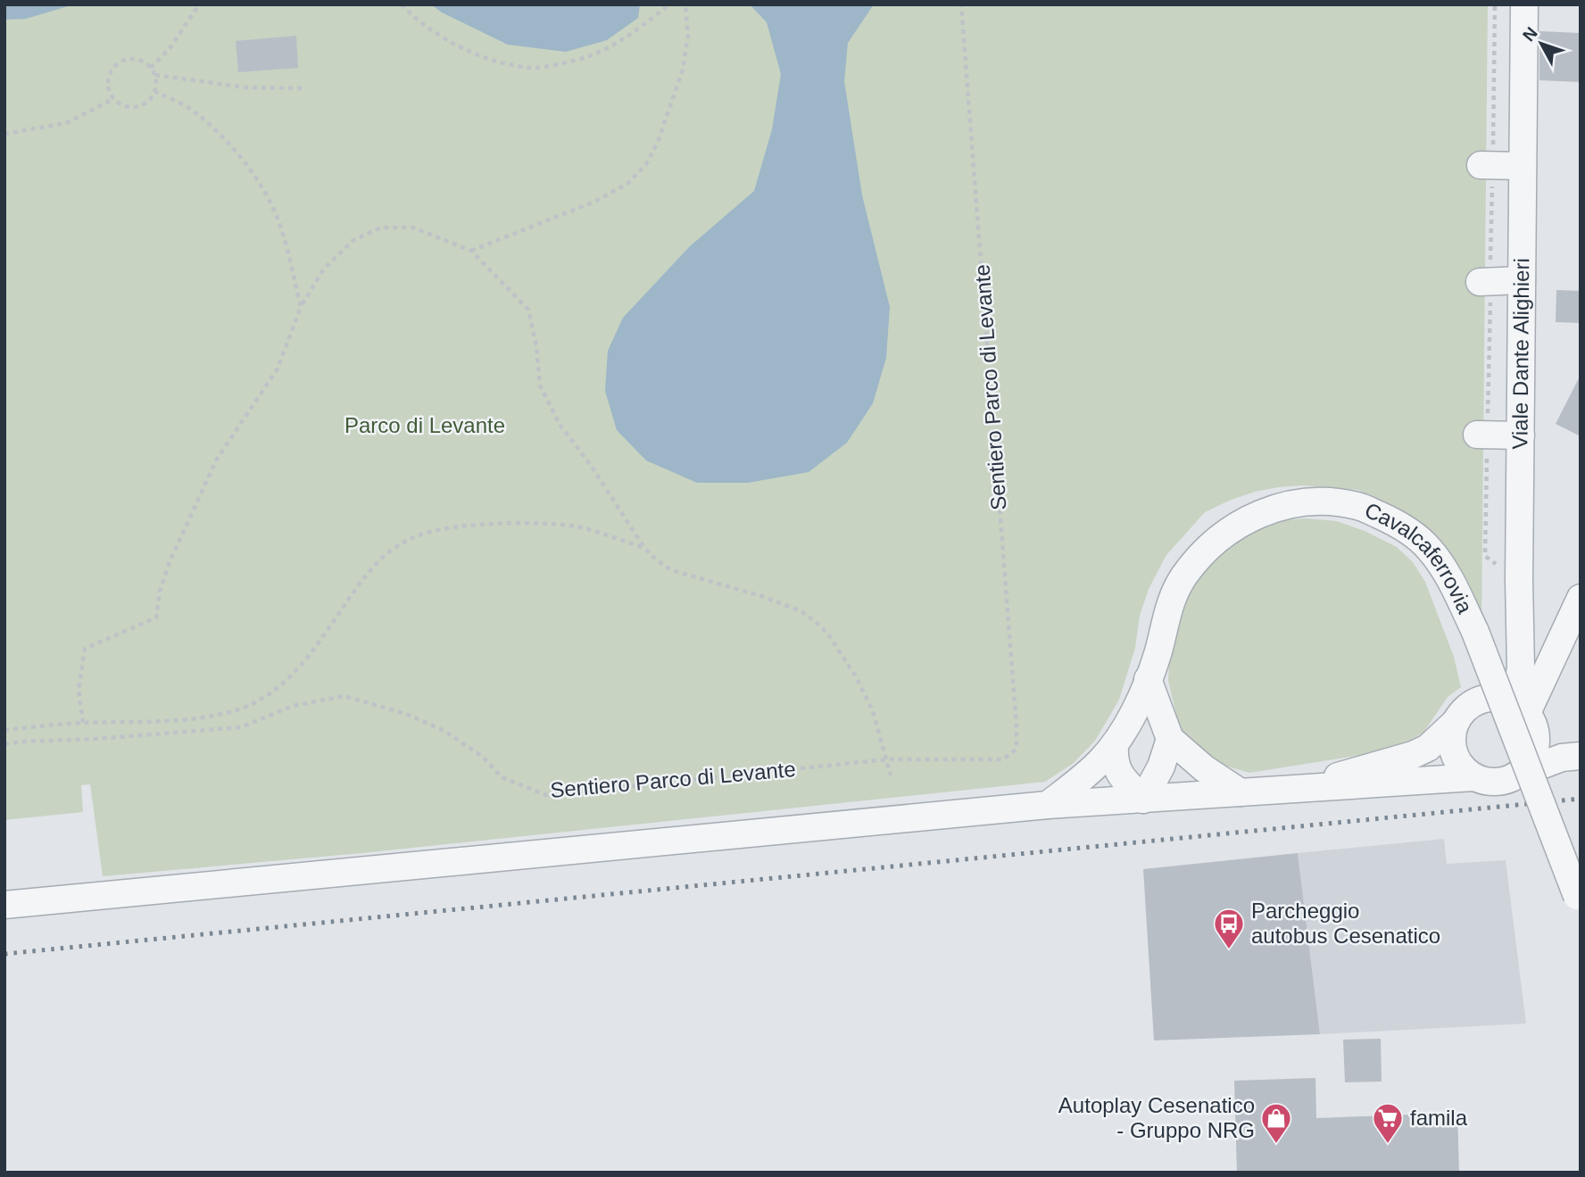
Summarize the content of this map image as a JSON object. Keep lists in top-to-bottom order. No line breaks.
{"streets":{"street":["Viale Dante Alighieri","Cavalcaferrovia"],"path":["Sentiero Parco di Levante"]},"parks":["Parco di Levante"],"places":{"bus stop":["Parcheggio autobus Cesenatico"],"shop":["Autoplay Cesenatico - Gruppo NRG"],"supermarket":["famila"]},"north":"top left"}
